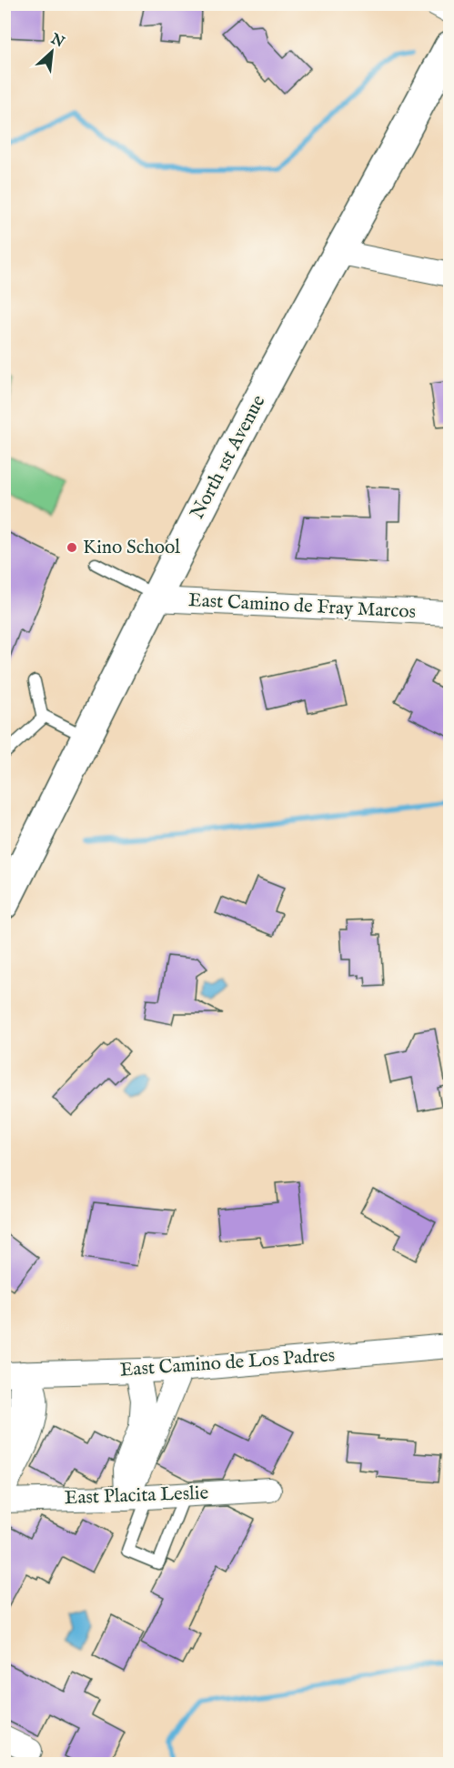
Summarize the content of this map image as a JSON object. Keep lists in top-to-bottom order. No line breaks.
{"streets":{"main road":["North 1st Avenue"],"street":["East Camino de Fray Marcos","East Camino de Los Padres","East Placita Leslie"]},"crossings":[["North 1st Avenue","East Camino de Fray Marcos"]],"places":["Kino School"],"north":"top right"}
